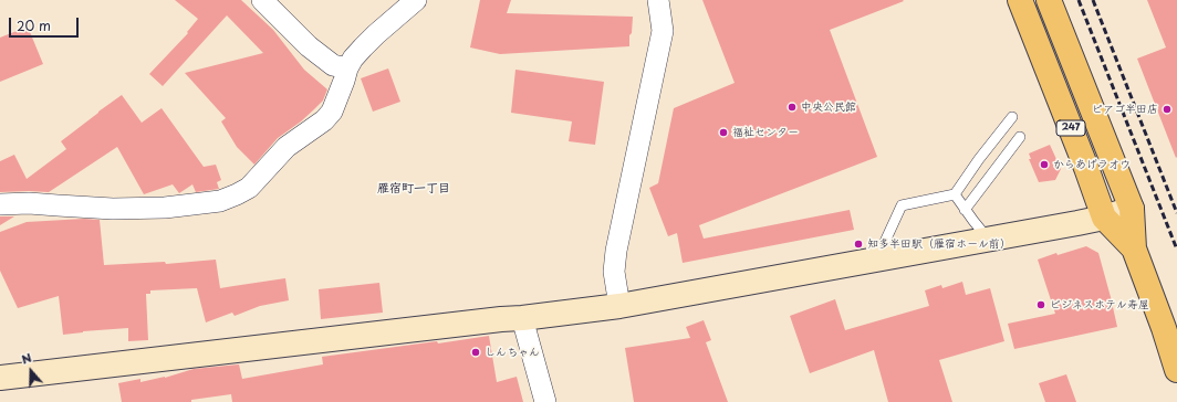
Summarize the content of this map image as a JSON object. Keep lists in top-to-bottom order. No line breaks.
{"streets":{"highway":["247"]},"districts":["雁宿町一丁目"],"places":["中央公民館","ピアゴ半田店","福祉センター","からあげラオウ","知多半田駅（雁宿ホール前）","ビジネスホテル寿屋","しんちゃん"],"scale_bar":"20 m","north":"top"}
